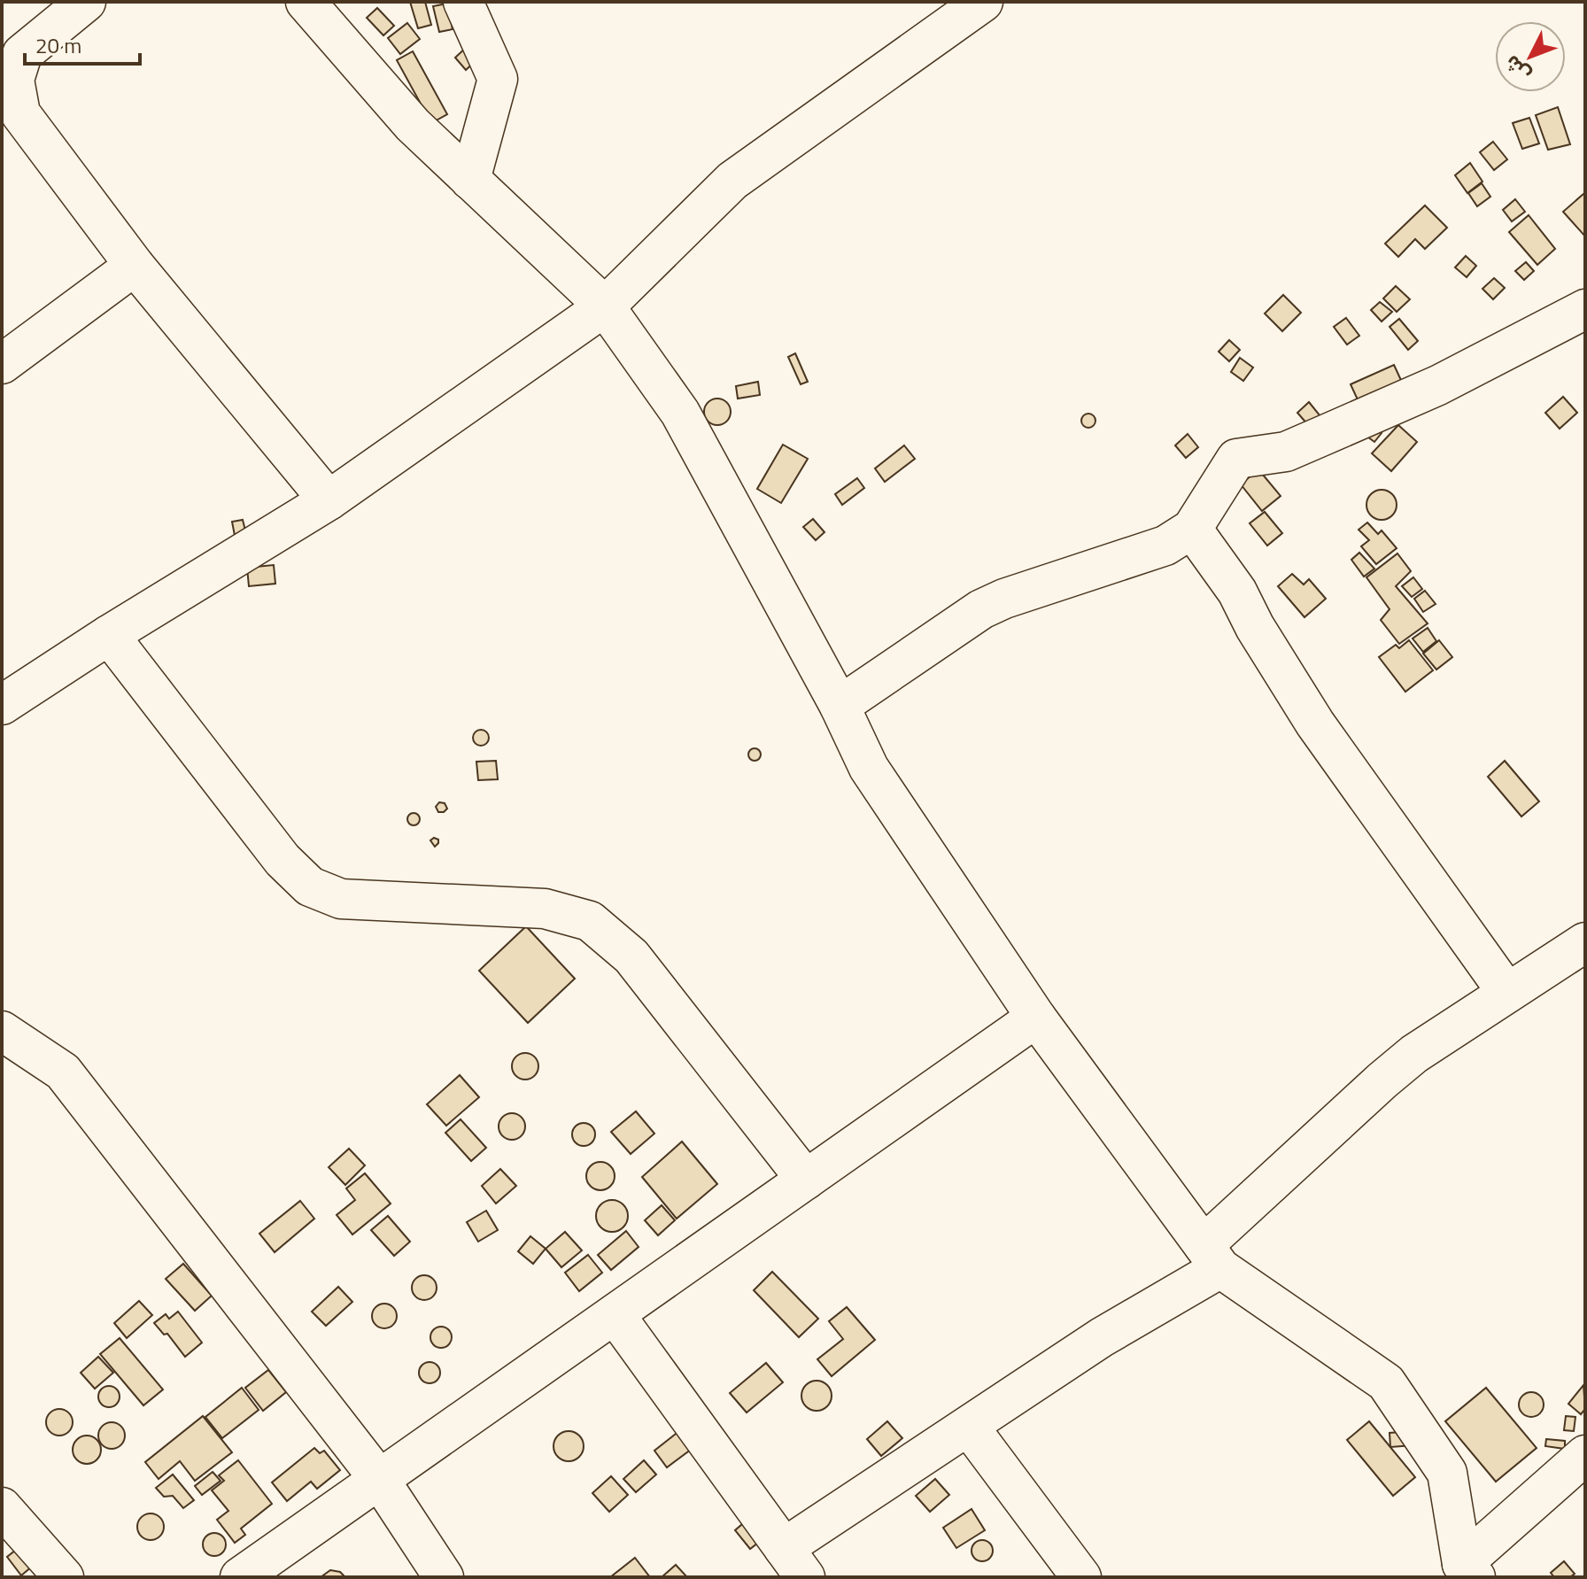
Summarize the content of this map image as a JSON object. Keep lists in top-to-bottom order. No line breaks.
{"scale_bar":"20 m","north":"bottom left"}
